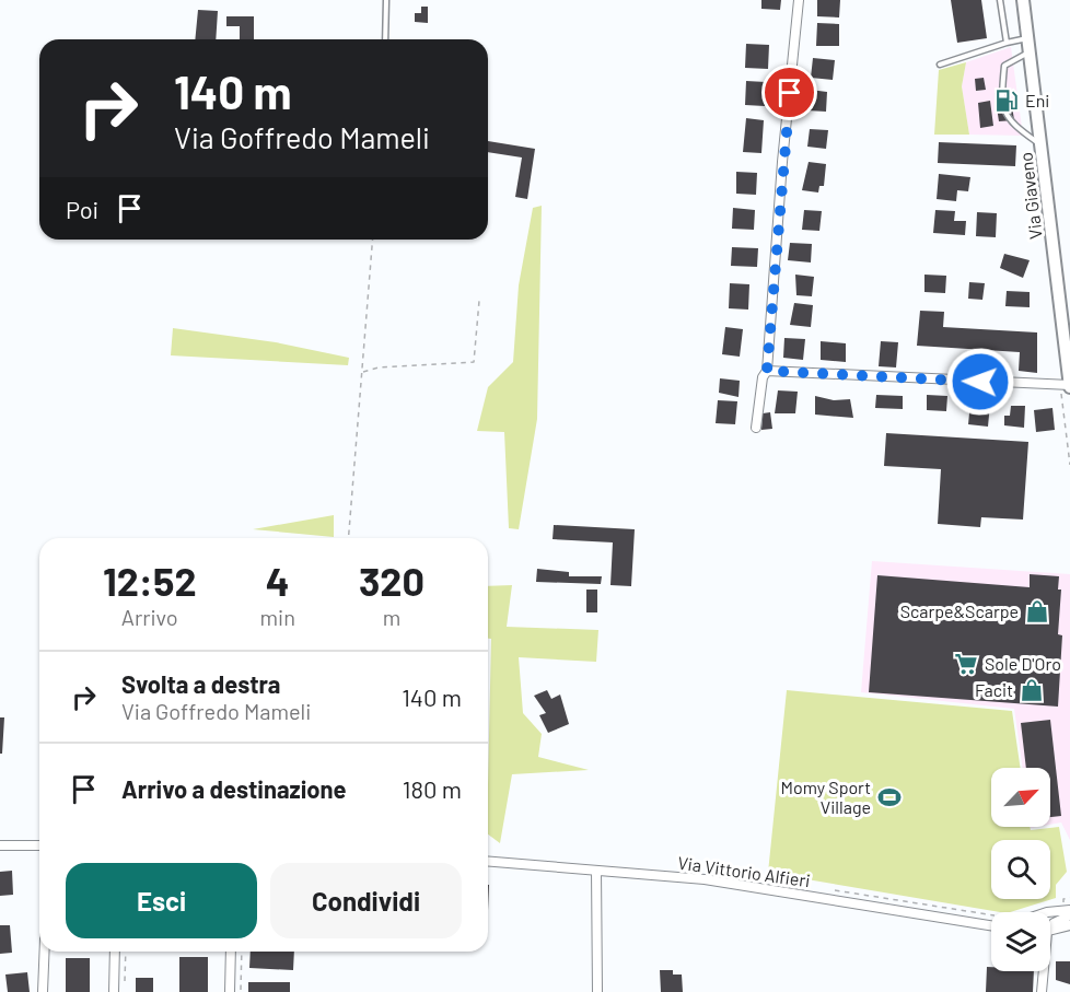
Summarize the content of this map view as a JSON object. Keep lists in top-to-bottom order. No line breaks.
{"streets":{"main road":["Via Giaveno"],"street":["Via Vittorio Alfieri"]},"places":{"fuel station":["Eni"],"shop":["Scarpe&Scarpe","Facit"],"supermarket":["Sole D'Oro"],"sports":["Momy Sport Village"]},"north":"top right","page":{"turn":["140 m","Via Goffredo Mameli"],"then":"Poi","eta":["12:52","Arrivo","4","min","320","m"],"list":[{"name":"Svolta a destra","note":"Via Goffredo Mameli","value":"140 m"},{"name":"Arrivo a destinazione","value":"180 m"}],"buttons":["Esci","Condividi"]}}
